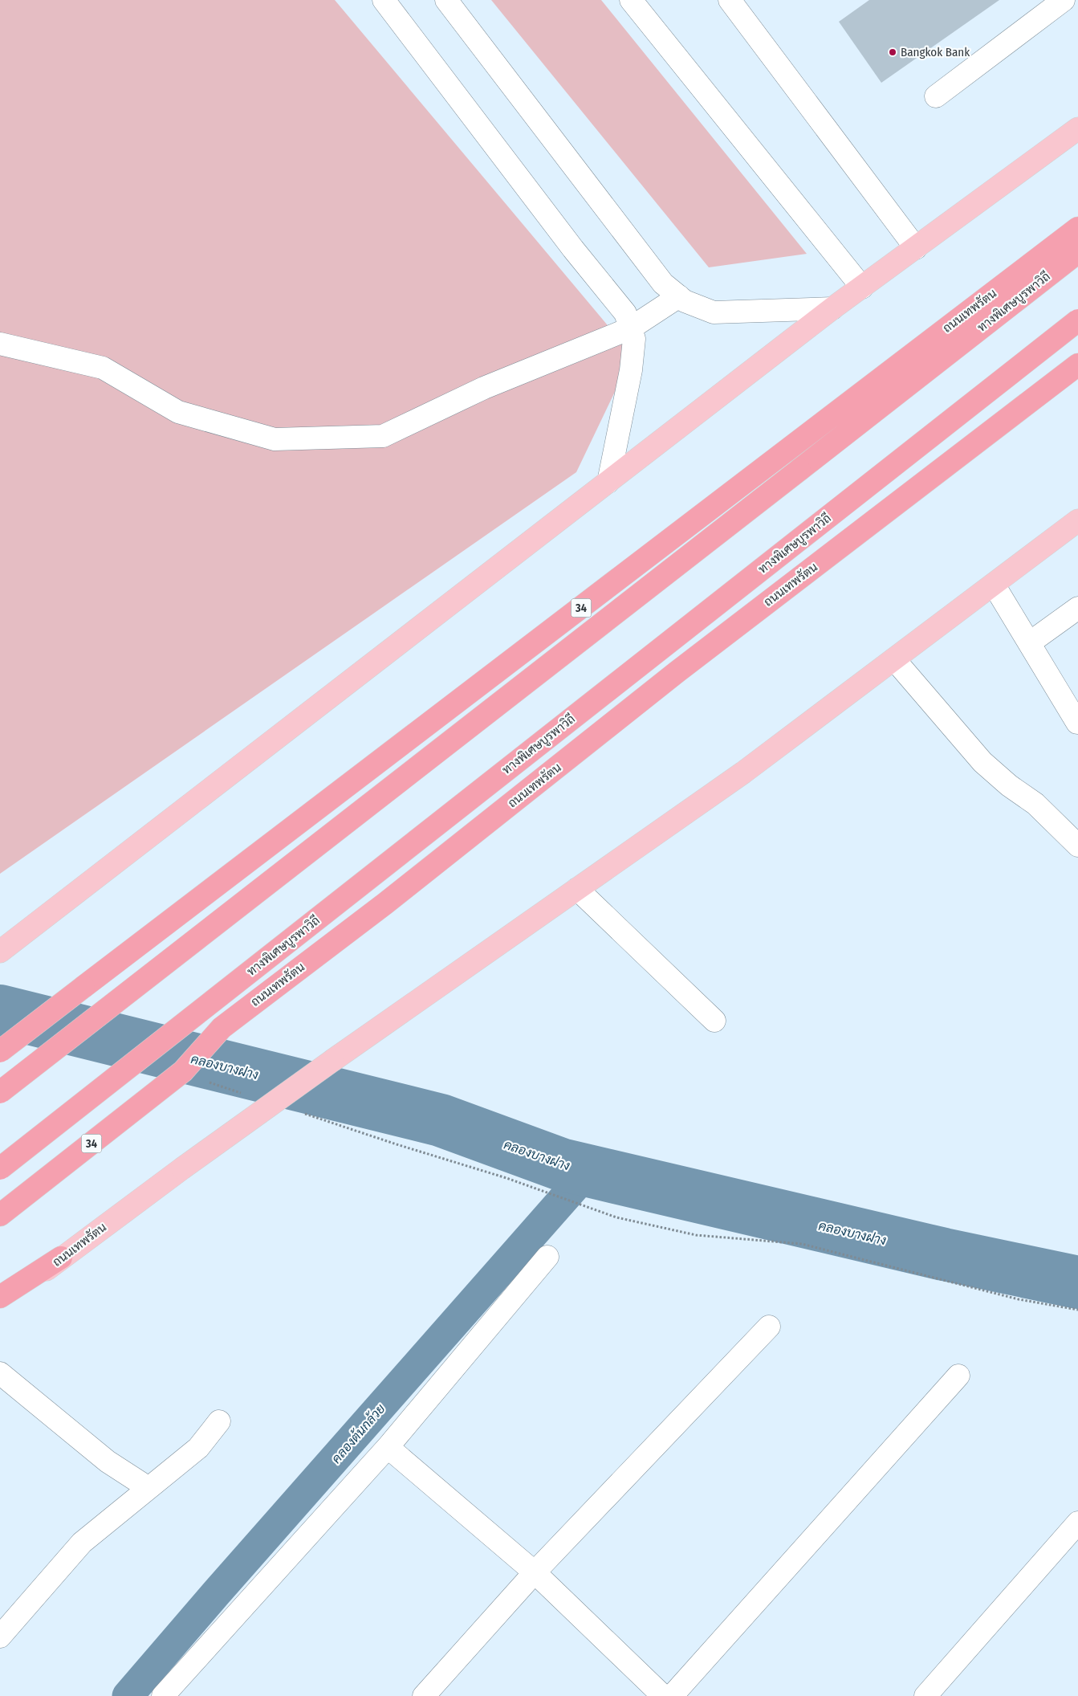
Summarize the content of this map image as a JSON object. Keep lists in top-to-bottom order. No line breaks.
{"streets":{"highway":["ทางพิเศษบูรพาวิถี","ถนนเทพรัตน","34"]},"water":["คลองบางฝาง","คลองต้นกล้วย"],"places":["Bangkok Bank"]}
